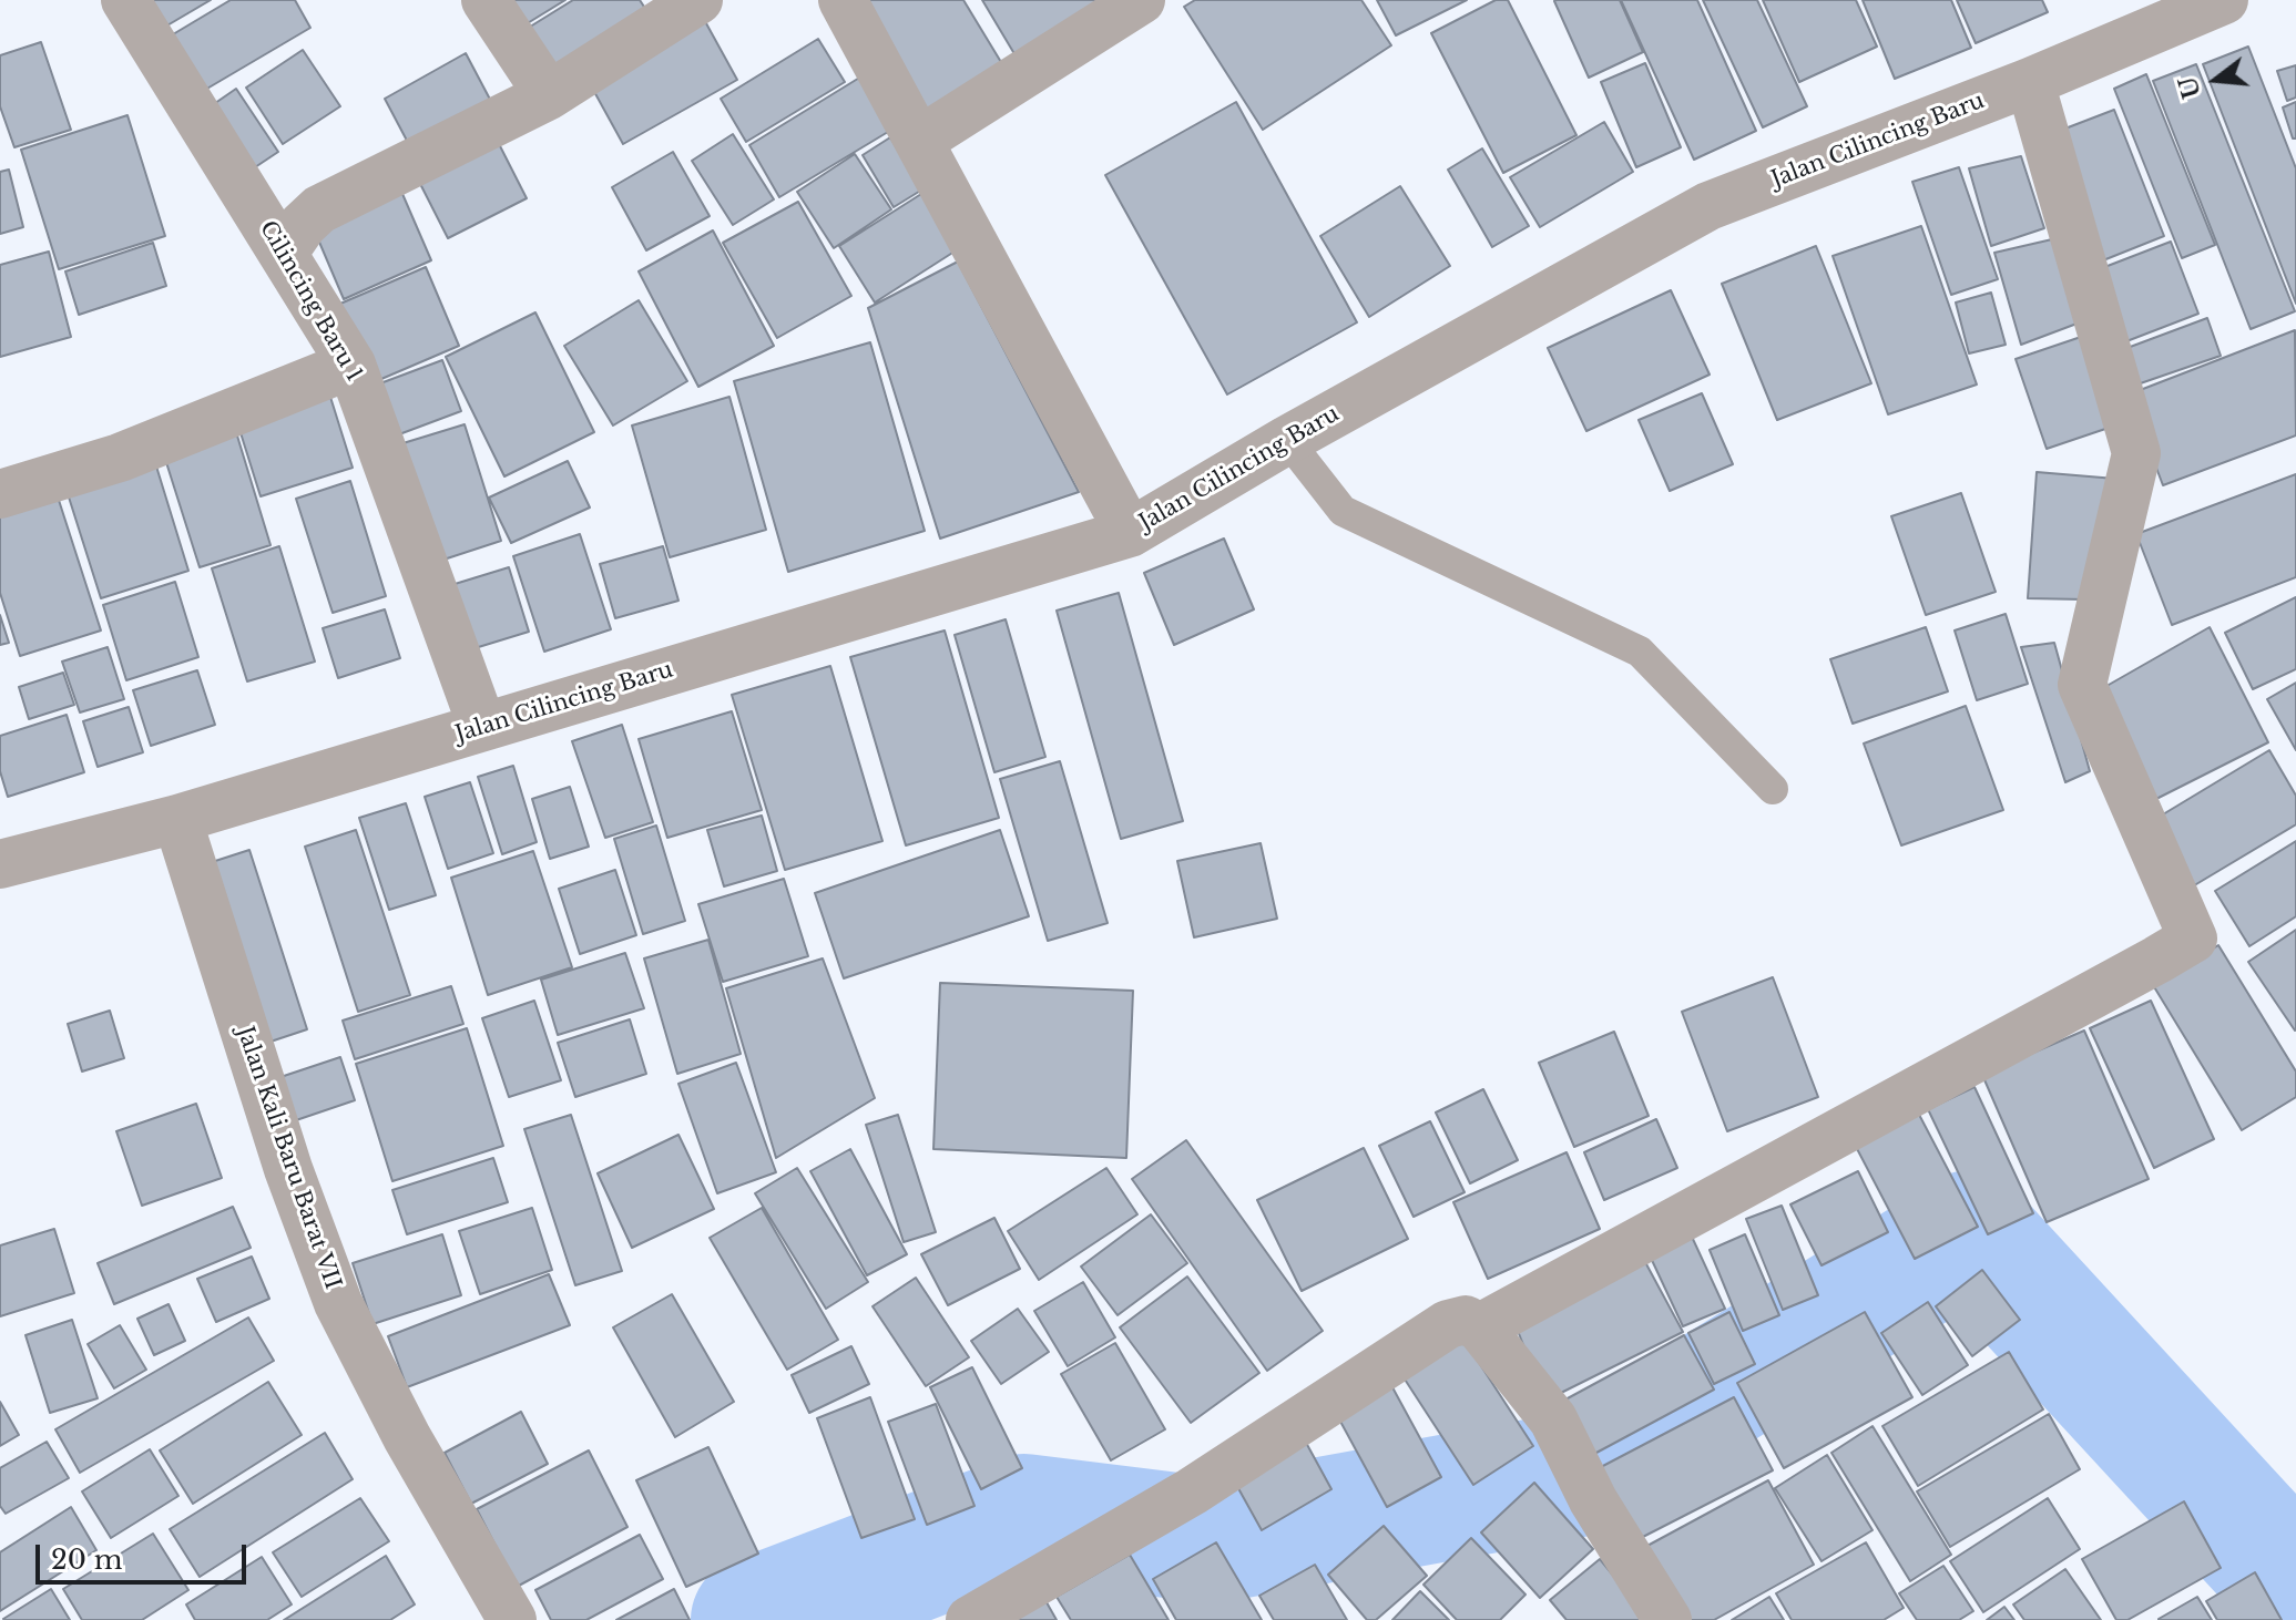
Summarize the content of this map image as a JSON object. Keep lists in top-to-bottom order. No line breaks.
{"streets":{"street":["Jalan Cilincing Baru","Cilincing Baru 1","Jalan Kali Baru Barat VII"]},"crossings":[["Jalan Cilincing Baru","Cilincing Baru 1"],["Jalan Cilincing Baru","Jalan Kali Baru Barat VII"]],"scale_bar":"20 m","north":"left"}
